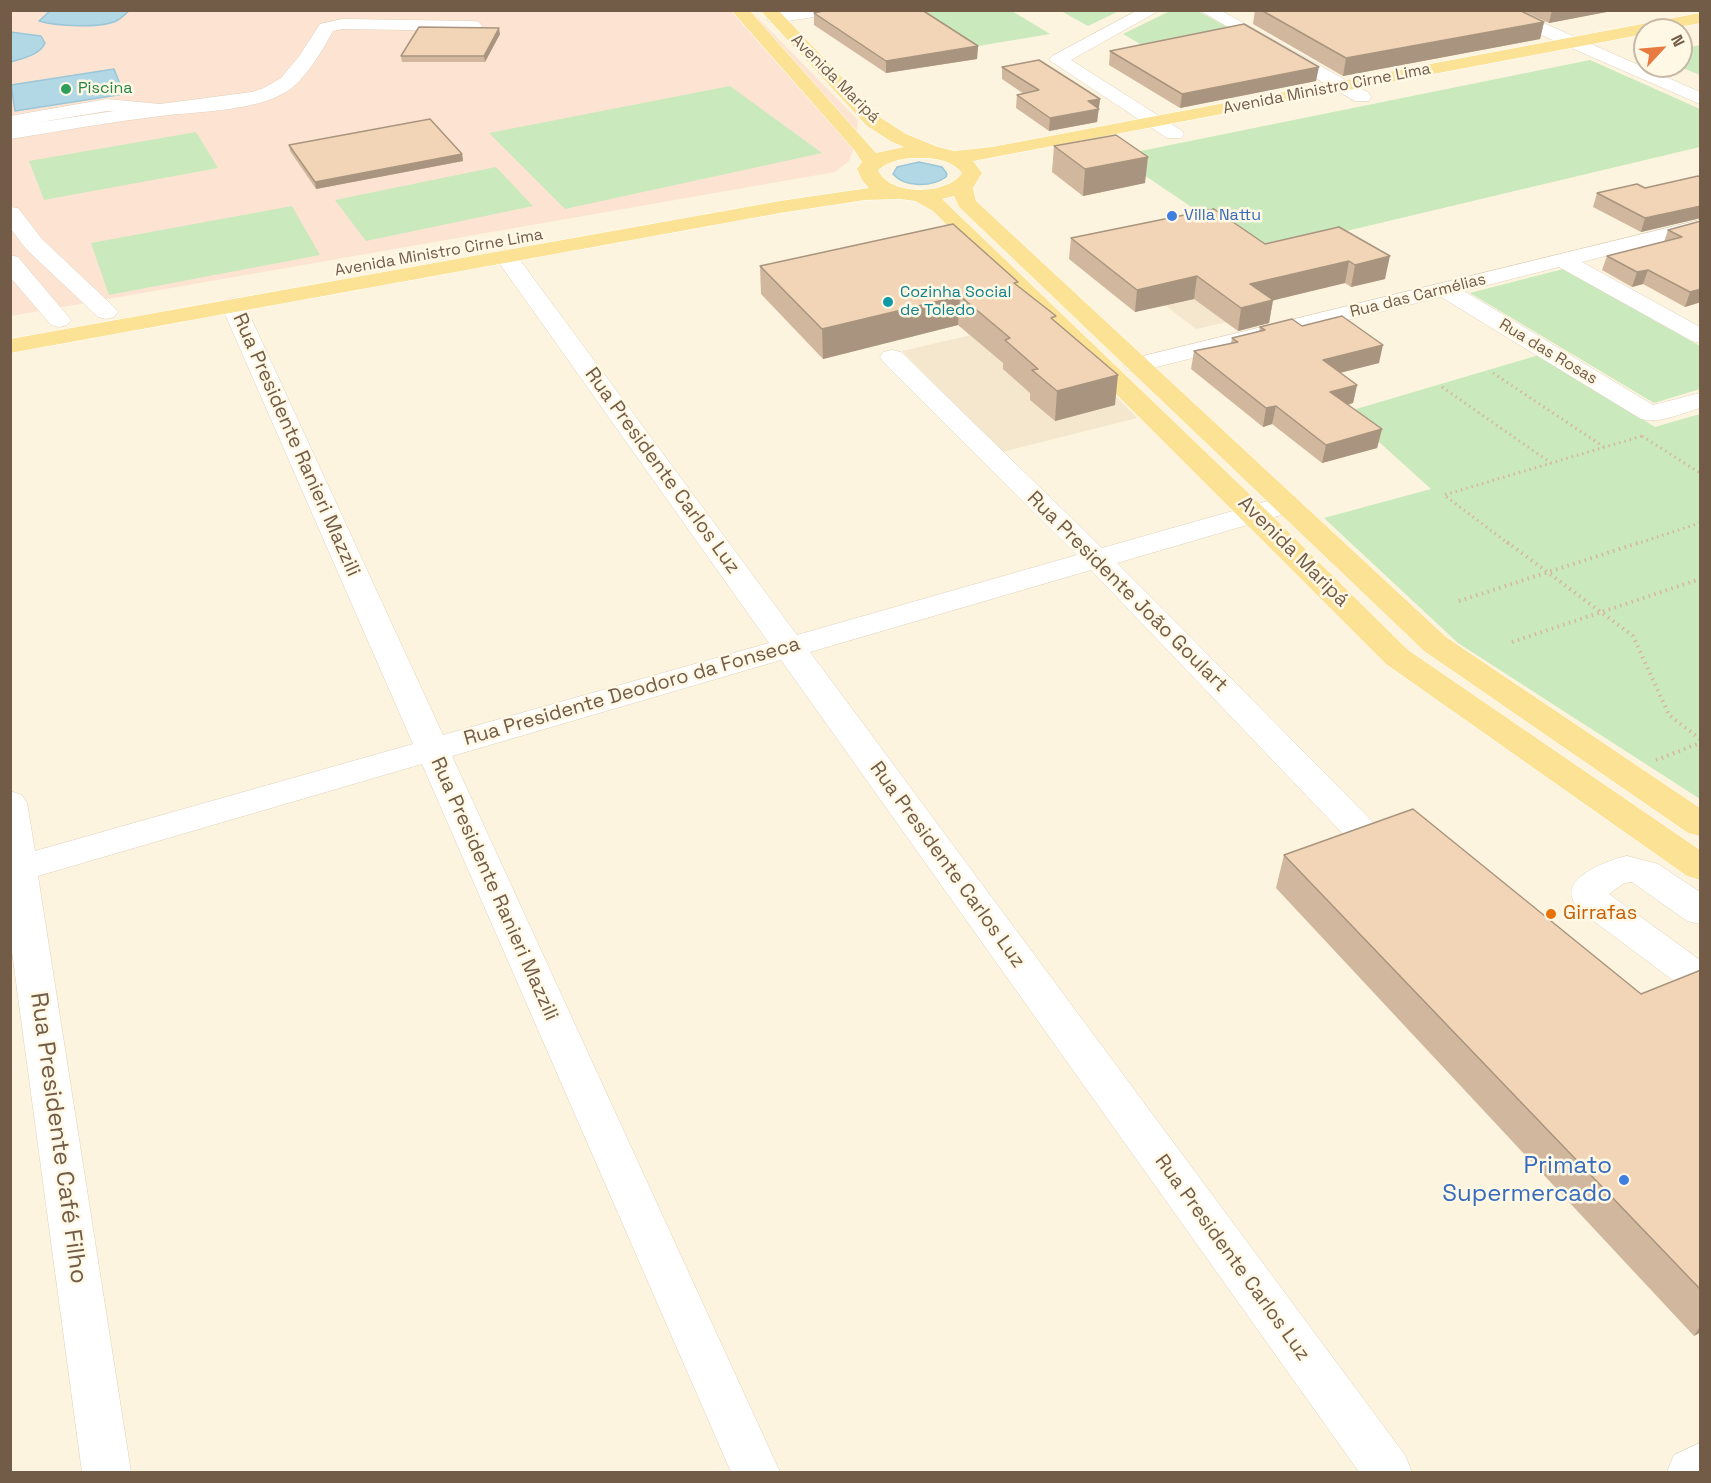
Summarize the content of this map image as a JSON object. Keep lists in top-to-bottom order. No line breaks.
{"streets":{"main road":["Avenida Maripá","Avenida Ministro Cirne Lima"],"street":["Rua das Carmélias","Rua das Rosas","Rua Presidente Ranieri Mazzili","Rua Presidente Carlos Luz","Rua Presidente João Goulart","Rua Presidente Deodoro da Fonseca","Rua Presidente Café Filho"]},"crossings":[["Avenida Maripá","Avenida Ministro Cirne Lima"],["Avenida Maripá","Rua das Carmélias"],["Avenida Maripá","Rua Presidente Deodoro da Fonseca"],["Avenida Ministro Cirne Lima","Rua Presidente Ranieri Mazzili"],["Avenida Ministro Cirne Lima","Rua Presidente Carlos Luz"],["Rua das Carmélias","Rua das Rosas"],["Rua Presidente Ranieri Mazzili","Rua Presidente Deodoro da Fonseca"],["Rua Presidente Carlos Luz","Rua Presidente Deodoro da Fonseca"],["Rua Presidente João Goulart","Rua Presidente Deodoro da Fonseca"],["Rua Presidente Deodoro da Fonseca","Rua Presidente Café Filho"]],"places":["Piscina","Villa Nattu","Cozinha Social de Toledo","Girrafas","Primato Supermercado"],"north":"top right"}
